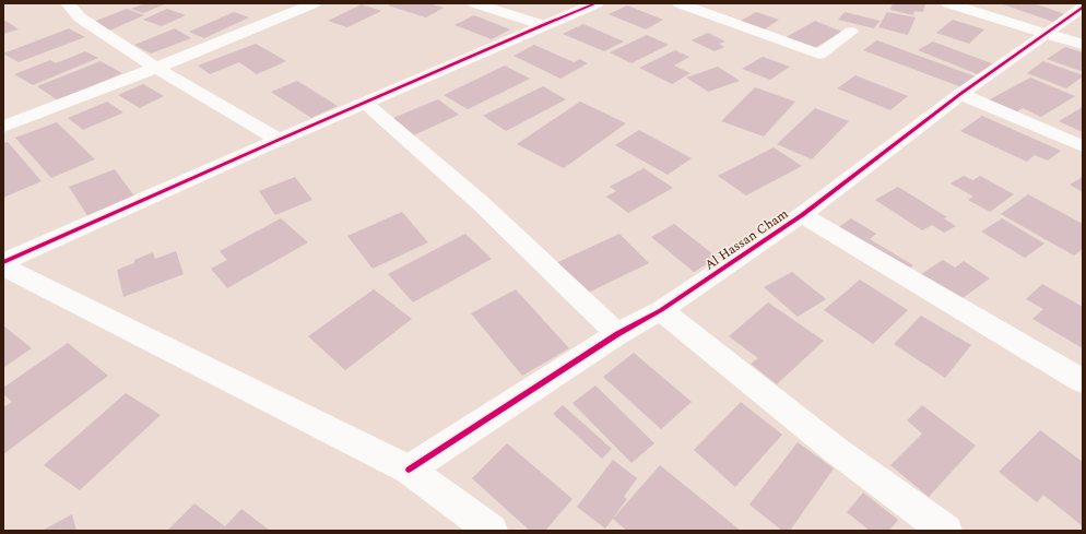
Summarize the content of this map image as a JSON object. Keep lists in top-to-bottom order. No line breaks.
{"streets":{"street":["Al Hassan Cham"]}}
